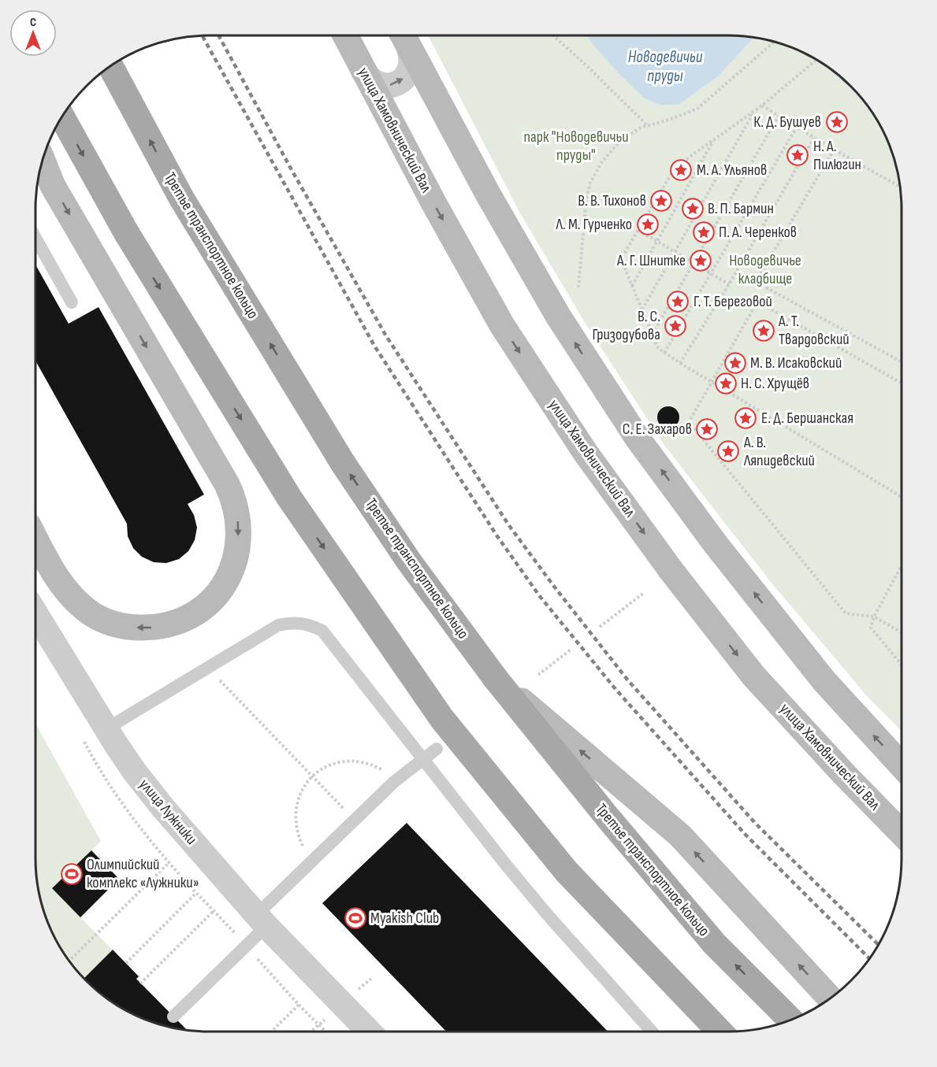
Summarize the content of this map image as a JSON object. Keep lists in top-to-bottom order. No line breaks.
{"streets":{"main road":["улица Хамовнический Вал","Третье транспортное кольцо"],"street":["улица Лужники"]},"water":["Новодевичьи пруды"],"parks":["парк \"Новодевичьи пруды\"","Новодевичье кладбище"],"places":{"place":["К. Д. Бушуев","Н. А. Пилюгин","М. А. Ульянов","В. В. Тихонов","В. П. Бармин","Л. М. Гурченко","П. А. Черенков","А. Г. Шнитке","Г. Т. Береговой","В. С. Гризодубова","А. Т. Твардовский","М. В. Исаковский","Н. С. Хрущёв","Е. Д. Бершанская","С. Е. Захаров","А. В. Ляпидевский"],"sports":["Олимпийский комплекс «Лужники»","Myakish Club"]},"north":"top"}
